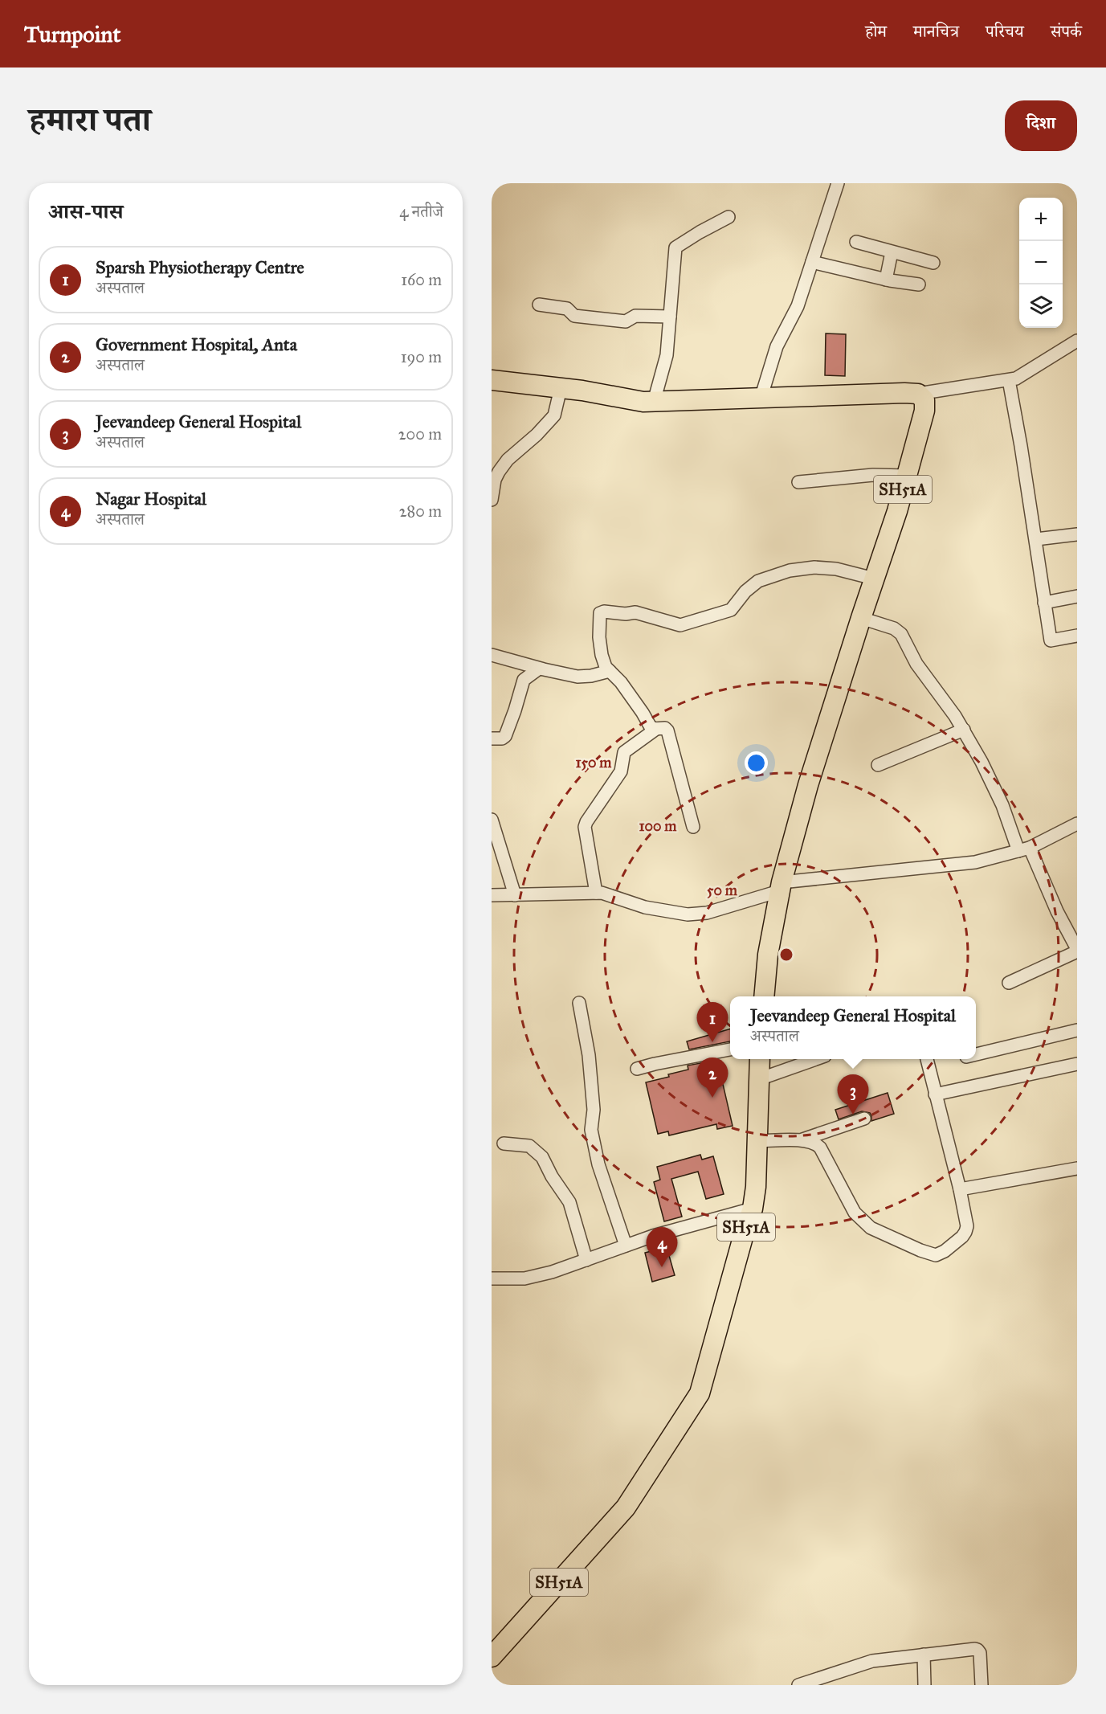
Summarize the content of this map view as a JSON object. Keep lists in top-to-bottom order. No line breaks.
{"streets":{"main road":["SH51A"]},"page":{"header":"Turnpoint","nav":["होम","मानचित्र","परिचय","संपर्क"],"title":"हमारा पता","buttons":"दिशा","heading":["आस-पास","4 नतीजे"],"map_buttons":["+","−"],"list":[{"mark":"1","name":"Sparsh Physiotherapy Centre","note":"अस्पताल","value":"160 m"},{"mark":"2","name":"Government Hospital, Anta","note":"अस्पताल","value":"190 m"},{"mark":"3","name":"Jeevandeep General Hospital","note":"अस्पताल","value":"200 m"},{"mark":"4","name":"Nagar Hospital","note":"अस्पताल","value":"280 m"}],"popup":["Jeevandeep General Hospital","अस्पताल"],"pins":["1","2","3","4"]},"rings":["150 m","100 m","50 m"]}
